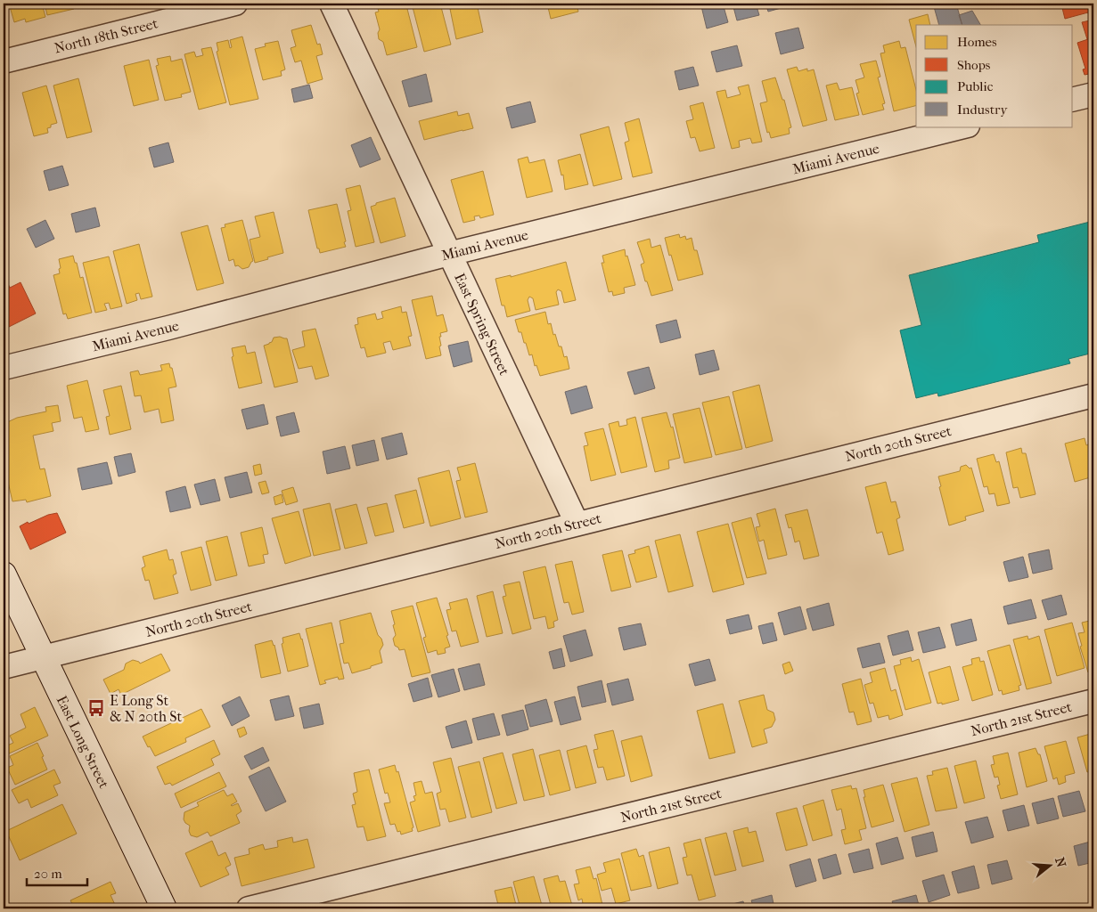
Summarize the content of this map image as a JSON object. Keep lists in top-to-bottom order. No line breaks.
{"streets":{"street":["North 18th Street","Miami Avenue","East Spring Street","North 20th Street","North 21st Street","East Long Street"]},"crossings":[["Miami Avenue","East Spring Street"],["East Spring Street","North 20th Street"],["North 20th Street","East Long Street"]],"places":{"bus stop":["E Long St & N 20th St"]},"legend":["Homes","Shops","Public","Industry"],"scale_bar":"20 m","north":"right"}
